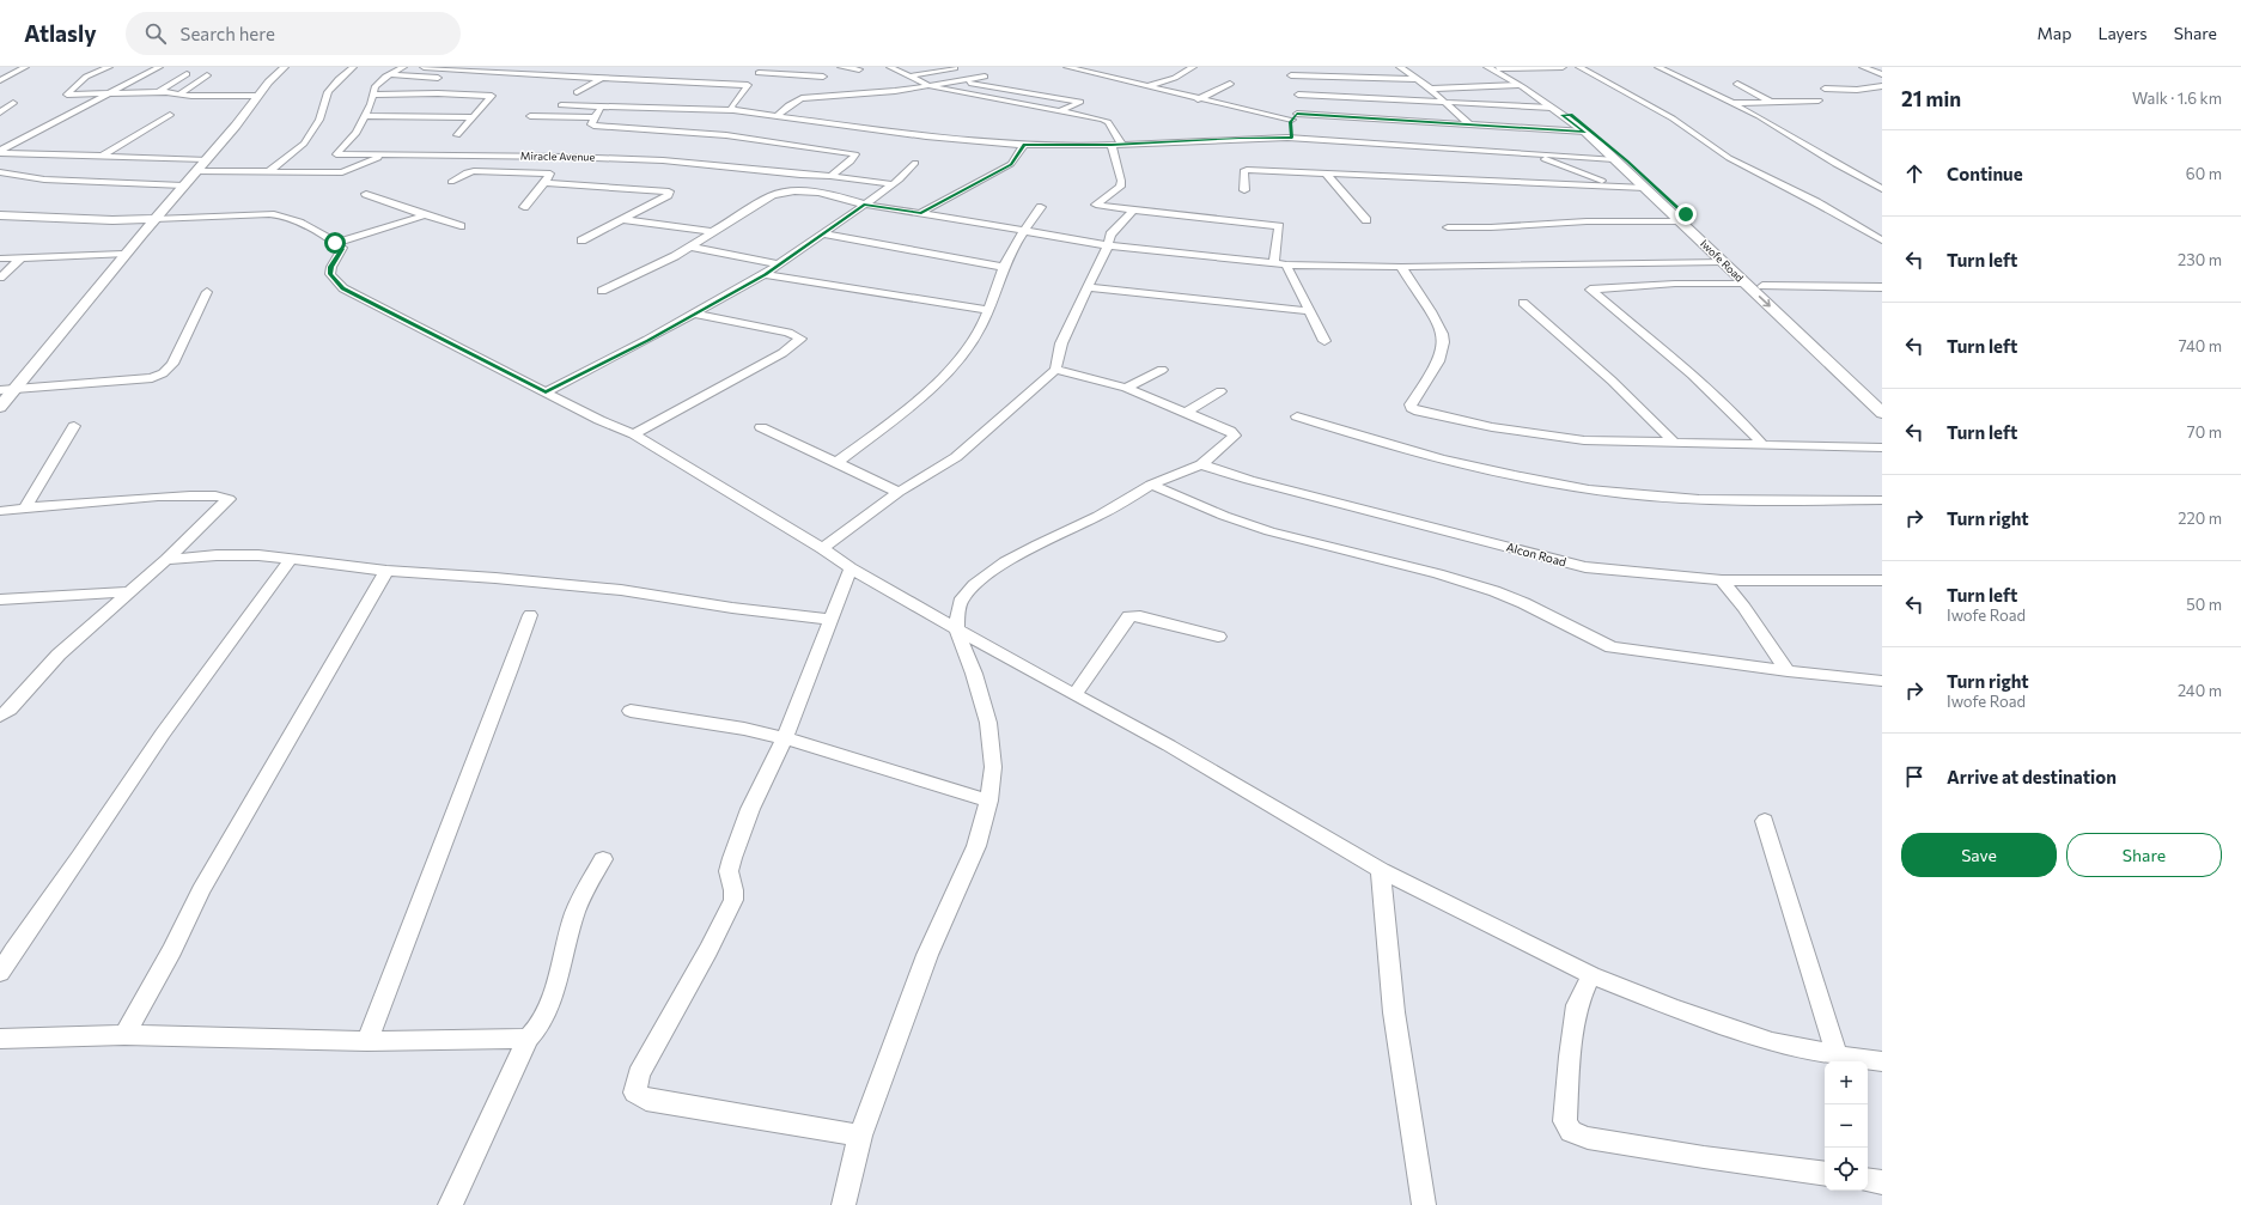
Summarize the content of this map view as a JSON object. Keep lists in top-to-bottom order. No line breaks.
{"streets":{"street":["Miracle Avenue","Iwofe Road","Alcon Road"]},"page":{"header":"Atlasly","search":"Search here","nav":["Map","Layers","Share"],"heading":["21 min","Walk · 1.6 km"],"list":[["Continue","60 m"],["Turn left","230 m"],["Turn left","740 m"],["Turn left","70 m"],["Turn right","220 m"],["Turn left","Iwofe Road","50 m"],["Turn right","Iwofe Road","240 m"],"Arrive at destination"],"buttons":["Save","Share"],"map_buttons":["+","−"]}}
